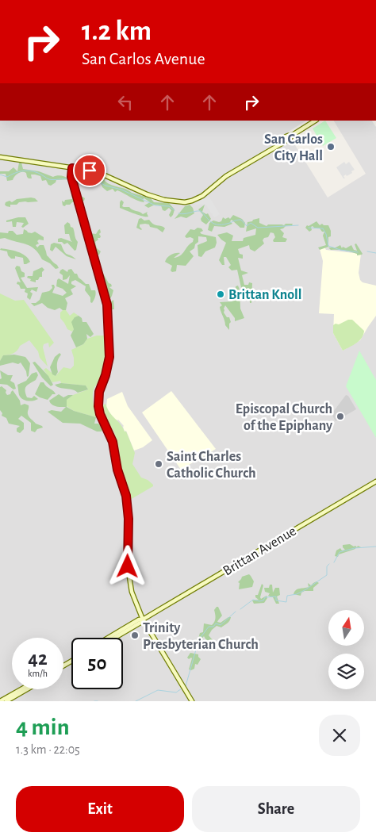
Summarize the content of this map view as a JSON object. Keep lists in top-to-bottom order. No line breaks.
{"streets":{"main road":["Brittan Avenue"]},"places":["San Carlos City Hall","Brittan Knoll","Episcopal Church of the Epiphany","Saint Charles Catholic Church","Trinity Presbyterian Church"],"north":"top","page":{"turn":["1.2 km","San Carlos Avenue"],"speed":"42 km/h","limit":"50","heading":["4 min","1.3 km · 22:05"],"buttons":["Exit","Share"]}}
